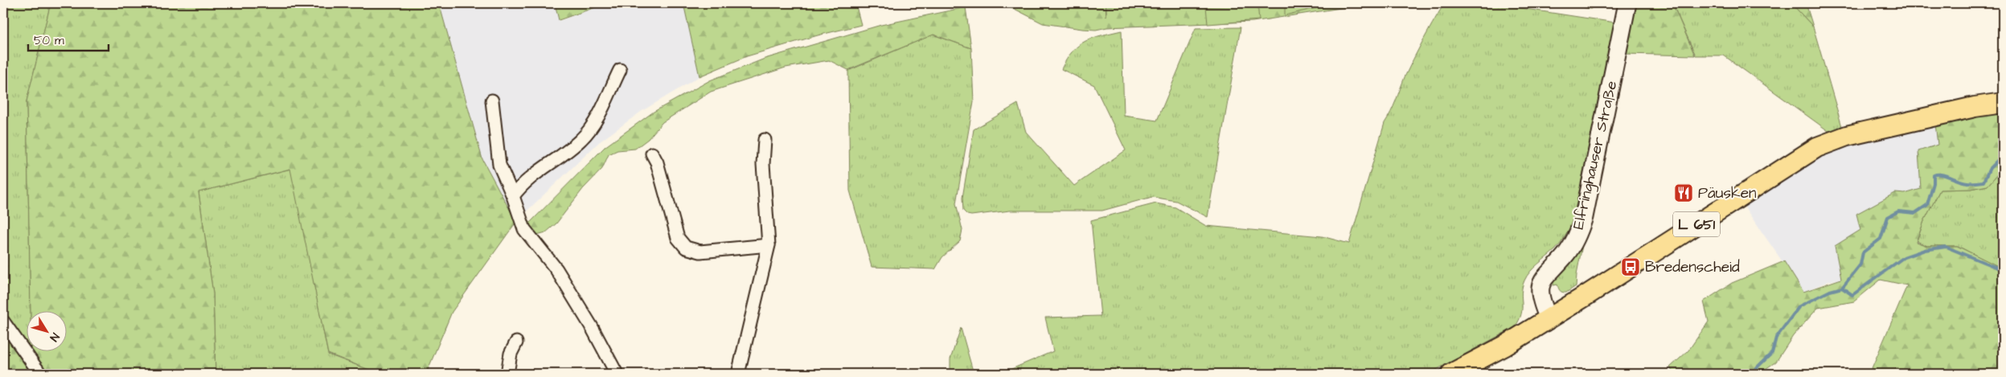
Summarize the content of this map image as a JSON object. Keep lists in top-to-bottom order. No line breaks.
{"streets":{"main road":["Elfringhauser Straße","L 651"]},"crossings":[["Elfringhauser Straße","L 651"]],"places":{"restaurant":["Päusken"],"bus stop":["Bredenscheid"]},"scale_bar":"50 m","north":"bottom right"}
